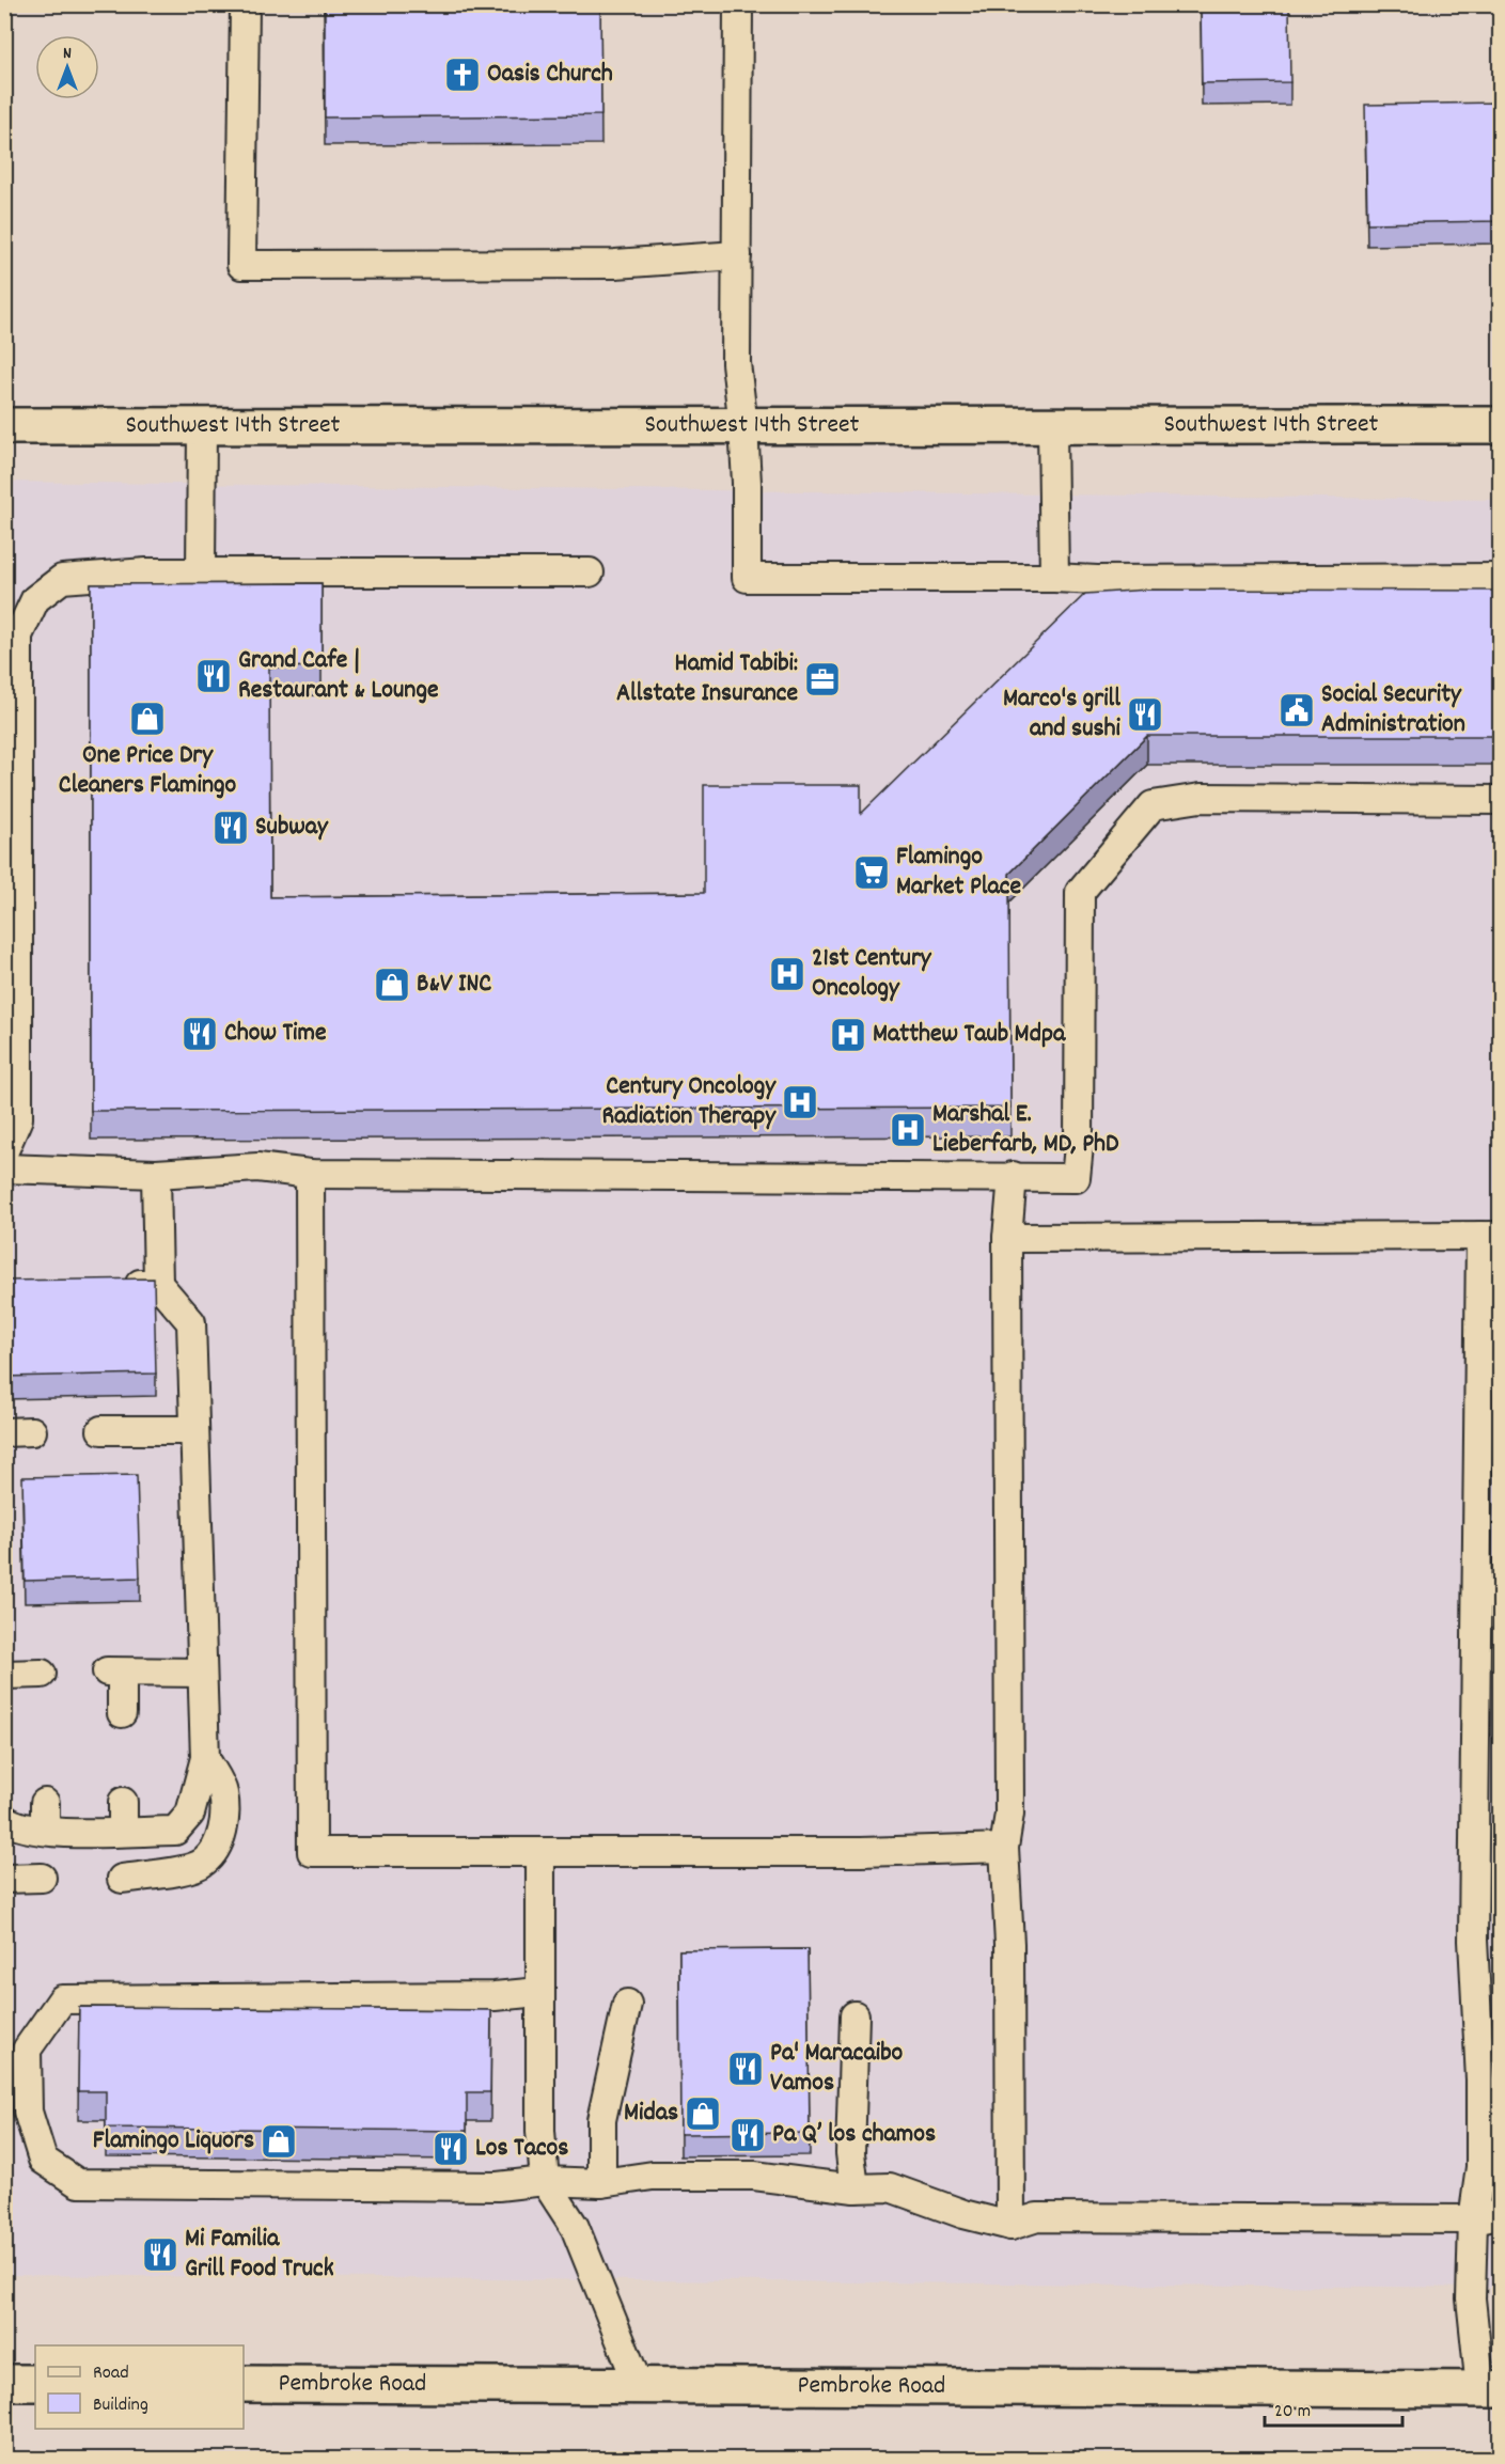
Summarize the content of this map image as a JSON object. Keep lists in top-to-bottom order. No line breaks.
{"streets":{"street":["Southwest 14th Street","Pembroke Road"]},"places":{"church":["Oasis Church"],"restaurant":["Grand Cafe | Restaurant & Lounge","Marco's grill and sushi","Subway","Chow Time","Pa' Maracaibo Vamos","Pa Q’ los chamos","Los Tacos","Mi Familia Grill Food Truck"],"office":["Hamid Tabibi: Allstate Insurance"],"public building":["Social Security Administration"],"shop":["One Price Dry Cleaners Flamingo","B&V INC","Midas","Flamingo Liquors"],"supermarket":["Flamingo Market Place"],"hospital":["21st Century Oncology","Matthew Taub Mdpa","Century Oncology Radiation Therapy","Marshal E. Lieberfarb, MD, PhD"]},"legend":["Road","Building"],"scale_bar":"20 m","north":"top"}
